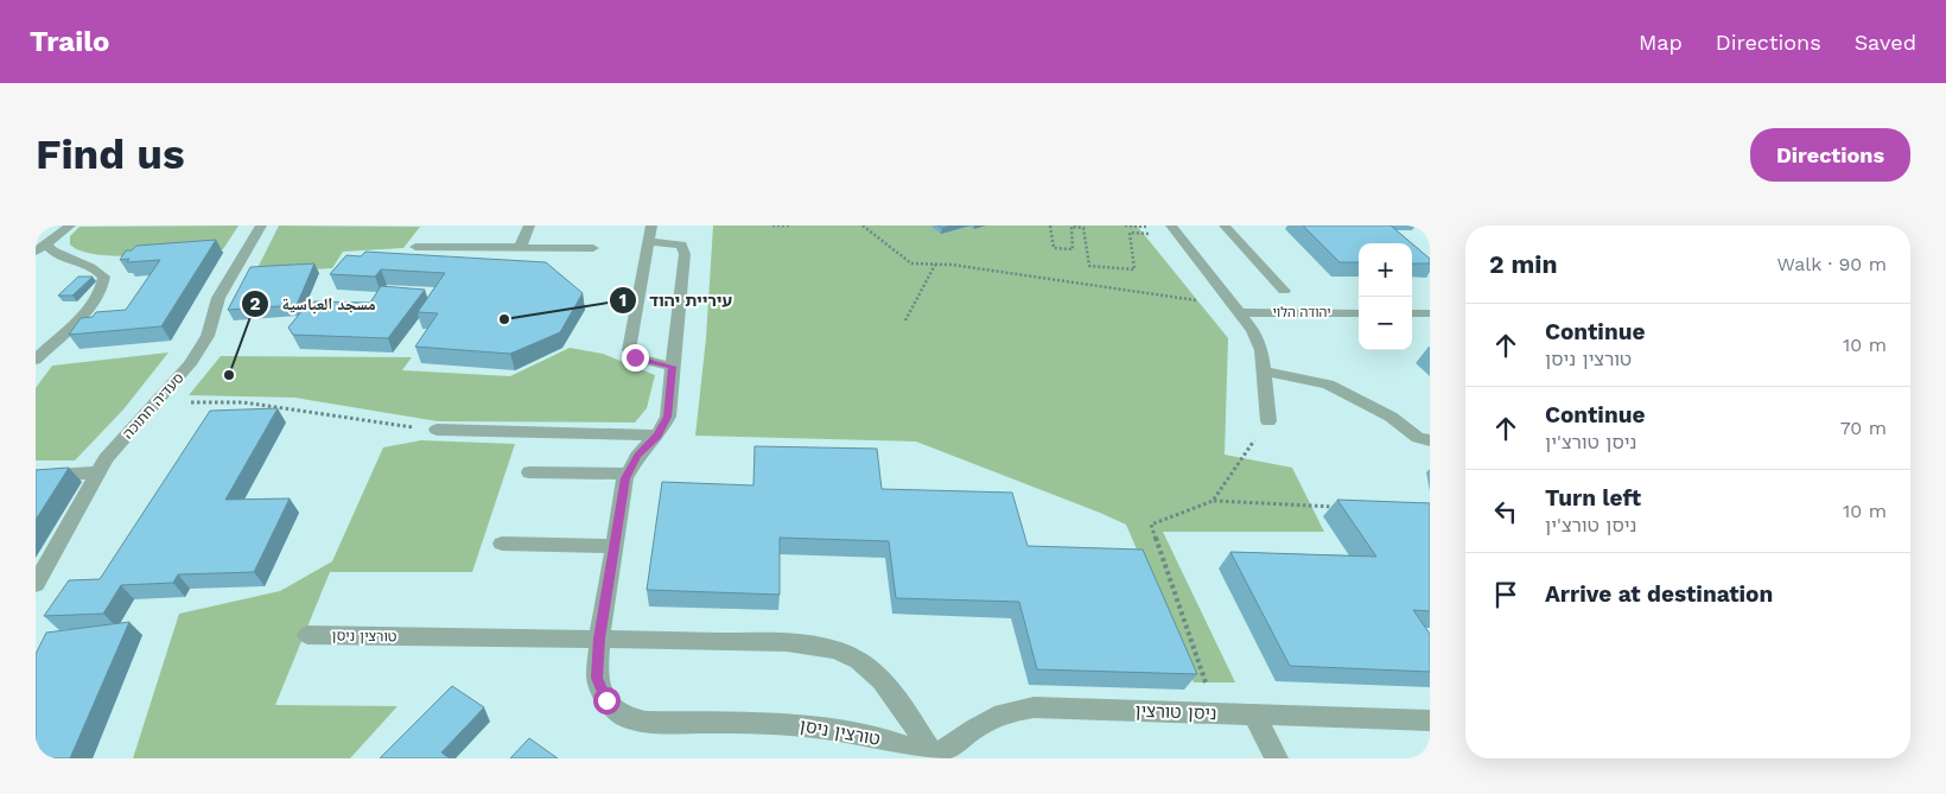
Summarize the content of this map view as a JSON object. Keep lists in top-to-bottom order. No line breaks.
{"streets":{"street":["יהודה הלוי","סעדיה חתוכה","טורצין ניסן","ניסן טורצין"]},"crossings":[["טורצין ניסן","ניסן טורצין"]],"places":["עיריית יהוד","مسجد العباسية"],"page":{"header":"Trailo","nav":["Map","Directions","Saved"],"buttons":"Directions","title":"Find us","heading":["2 min","Walk · 90 m"],"map_buttons":["+","−"],"list":[["Continue","טורצין ניסן","10 m"],["Continue","ניסן טורצ'ין","70 m"],["Turn left","ניסן טורצ'ין","10 m"],"Arrive at destination"]}}
